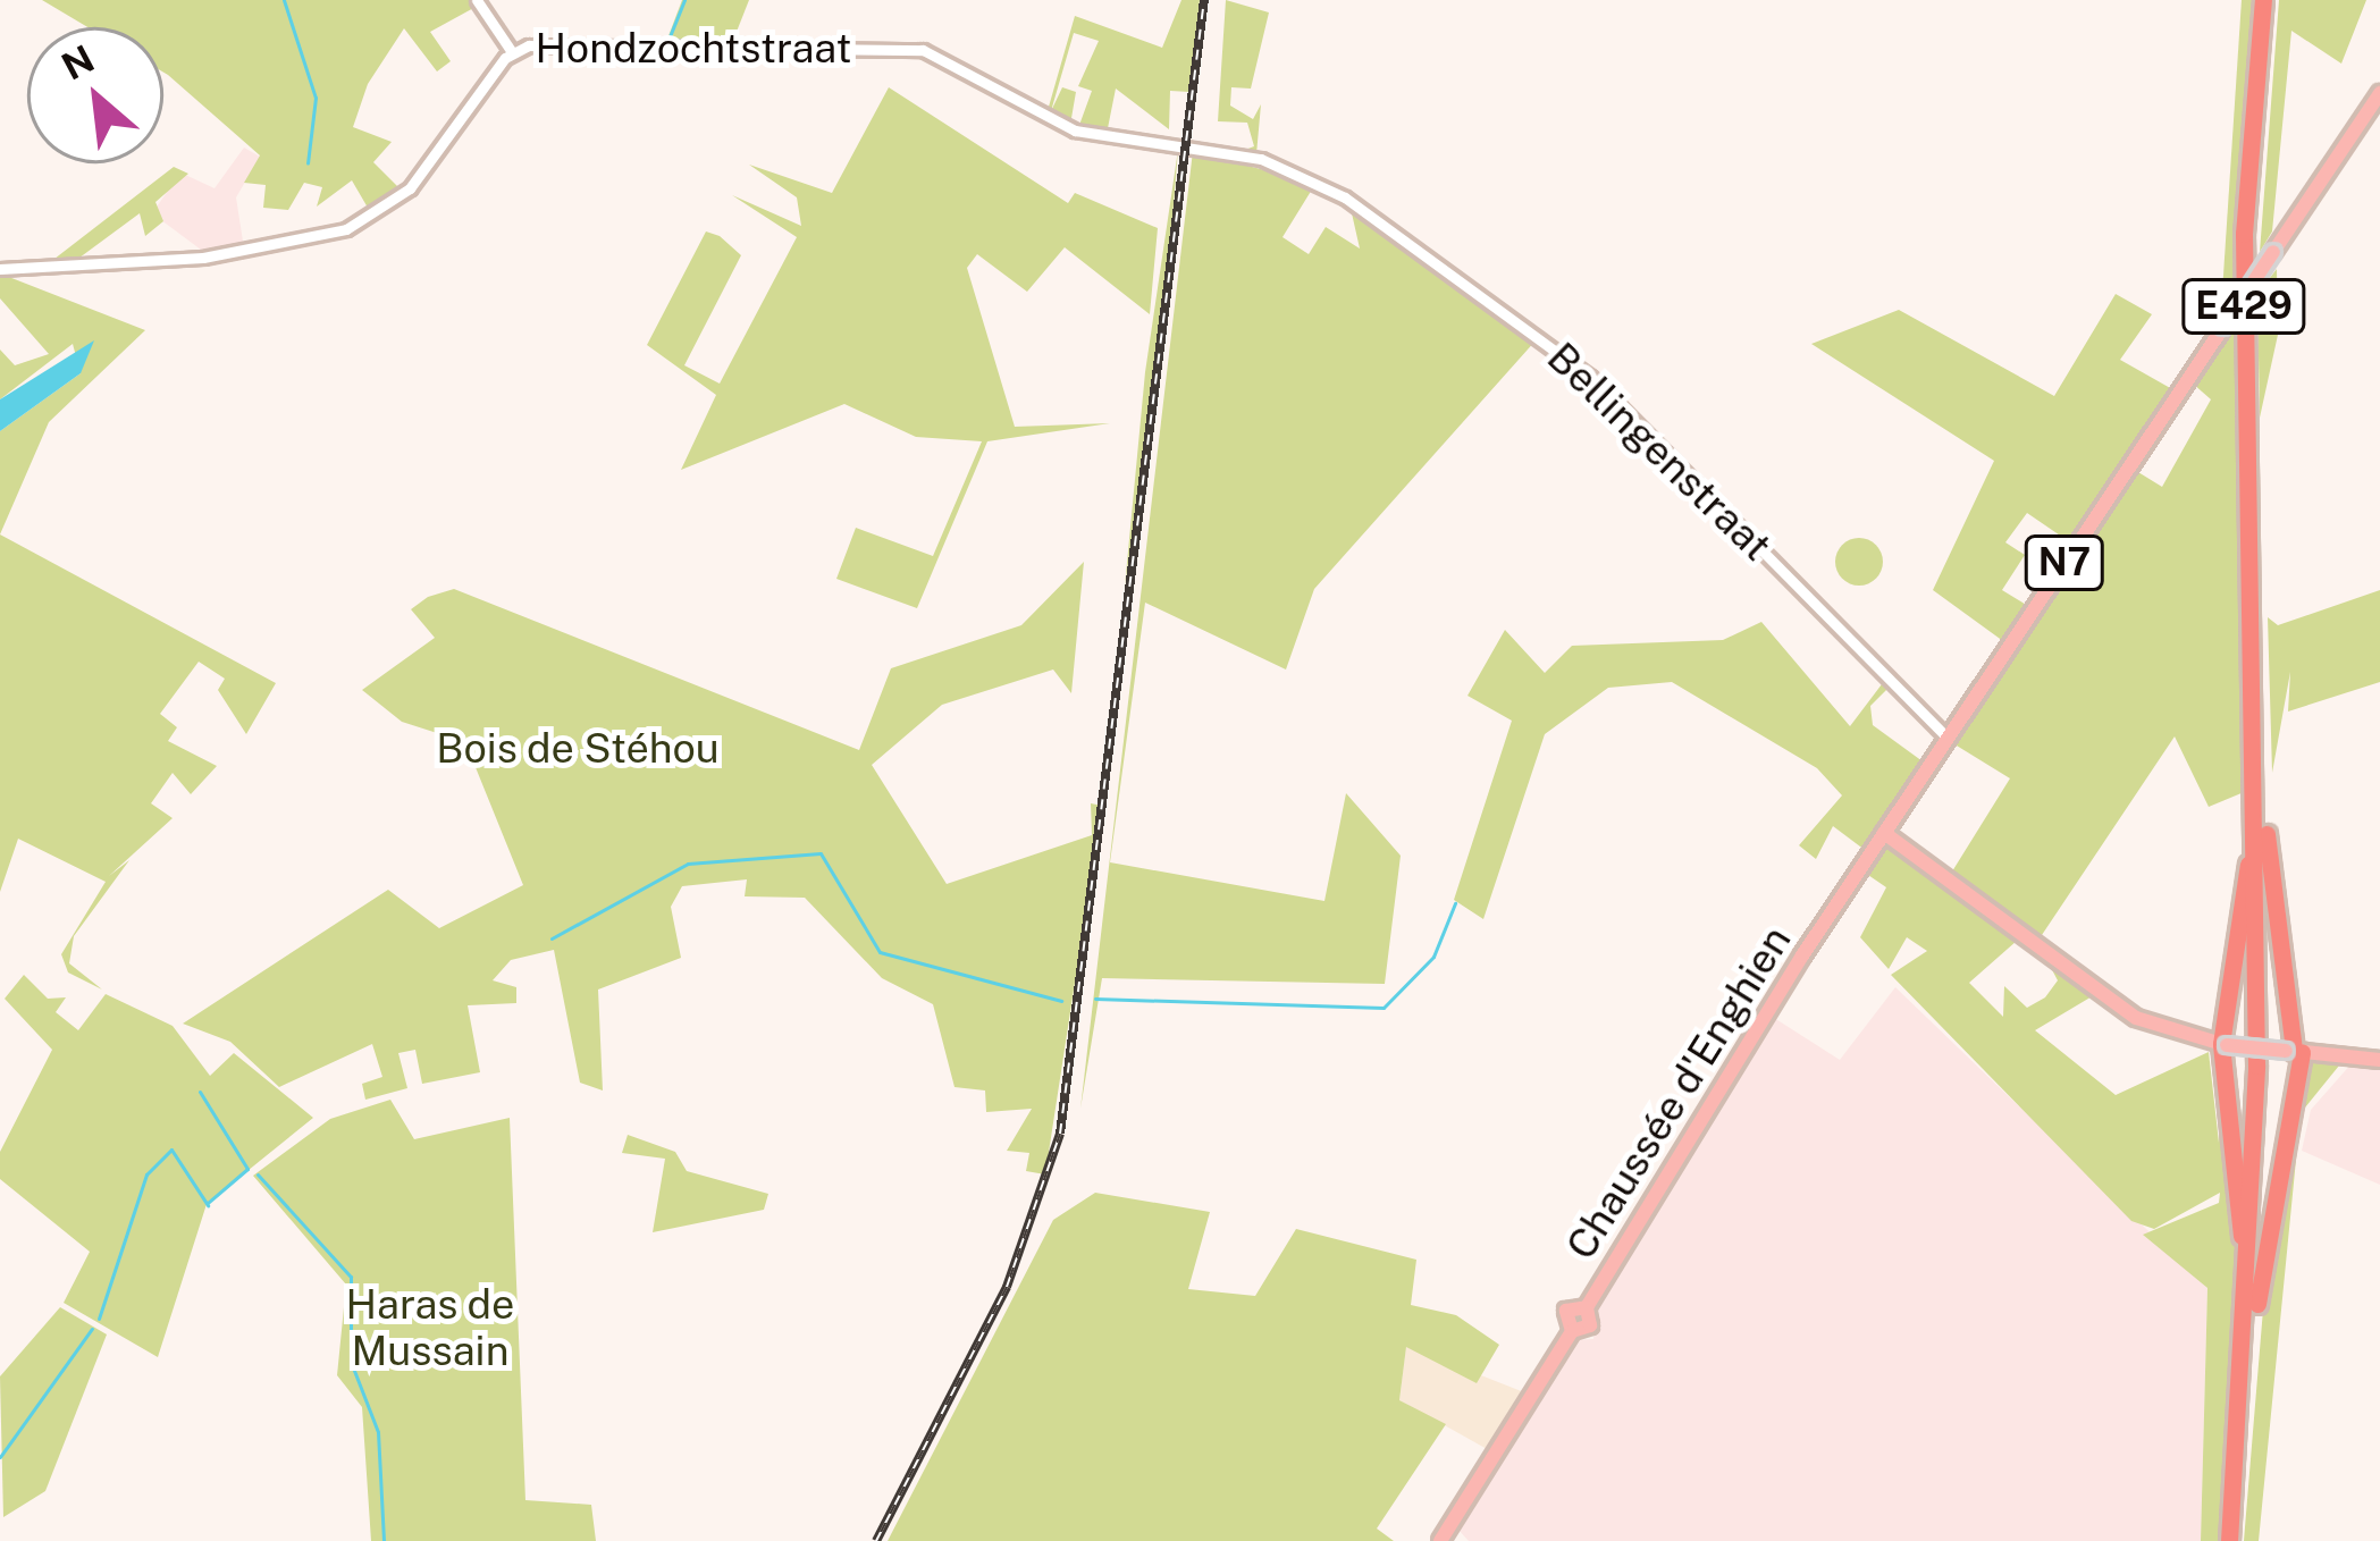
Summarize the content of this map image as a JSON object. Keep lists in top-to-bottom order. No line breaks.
{"streets":{"highway":["E429"],"main road":["N7","Chaussée d'Enghien"],"street":["Hondzochtstraat","Bellingenstraat"]},"crossings":[["Hondzochtstraat","Bellingenstraat"],["Bellingenstraat","N7"],["N7","Chaussée d'Enghien"]],"parks":["Bois de Stéhou","Haras de Mussain"],"north":"top left"}
